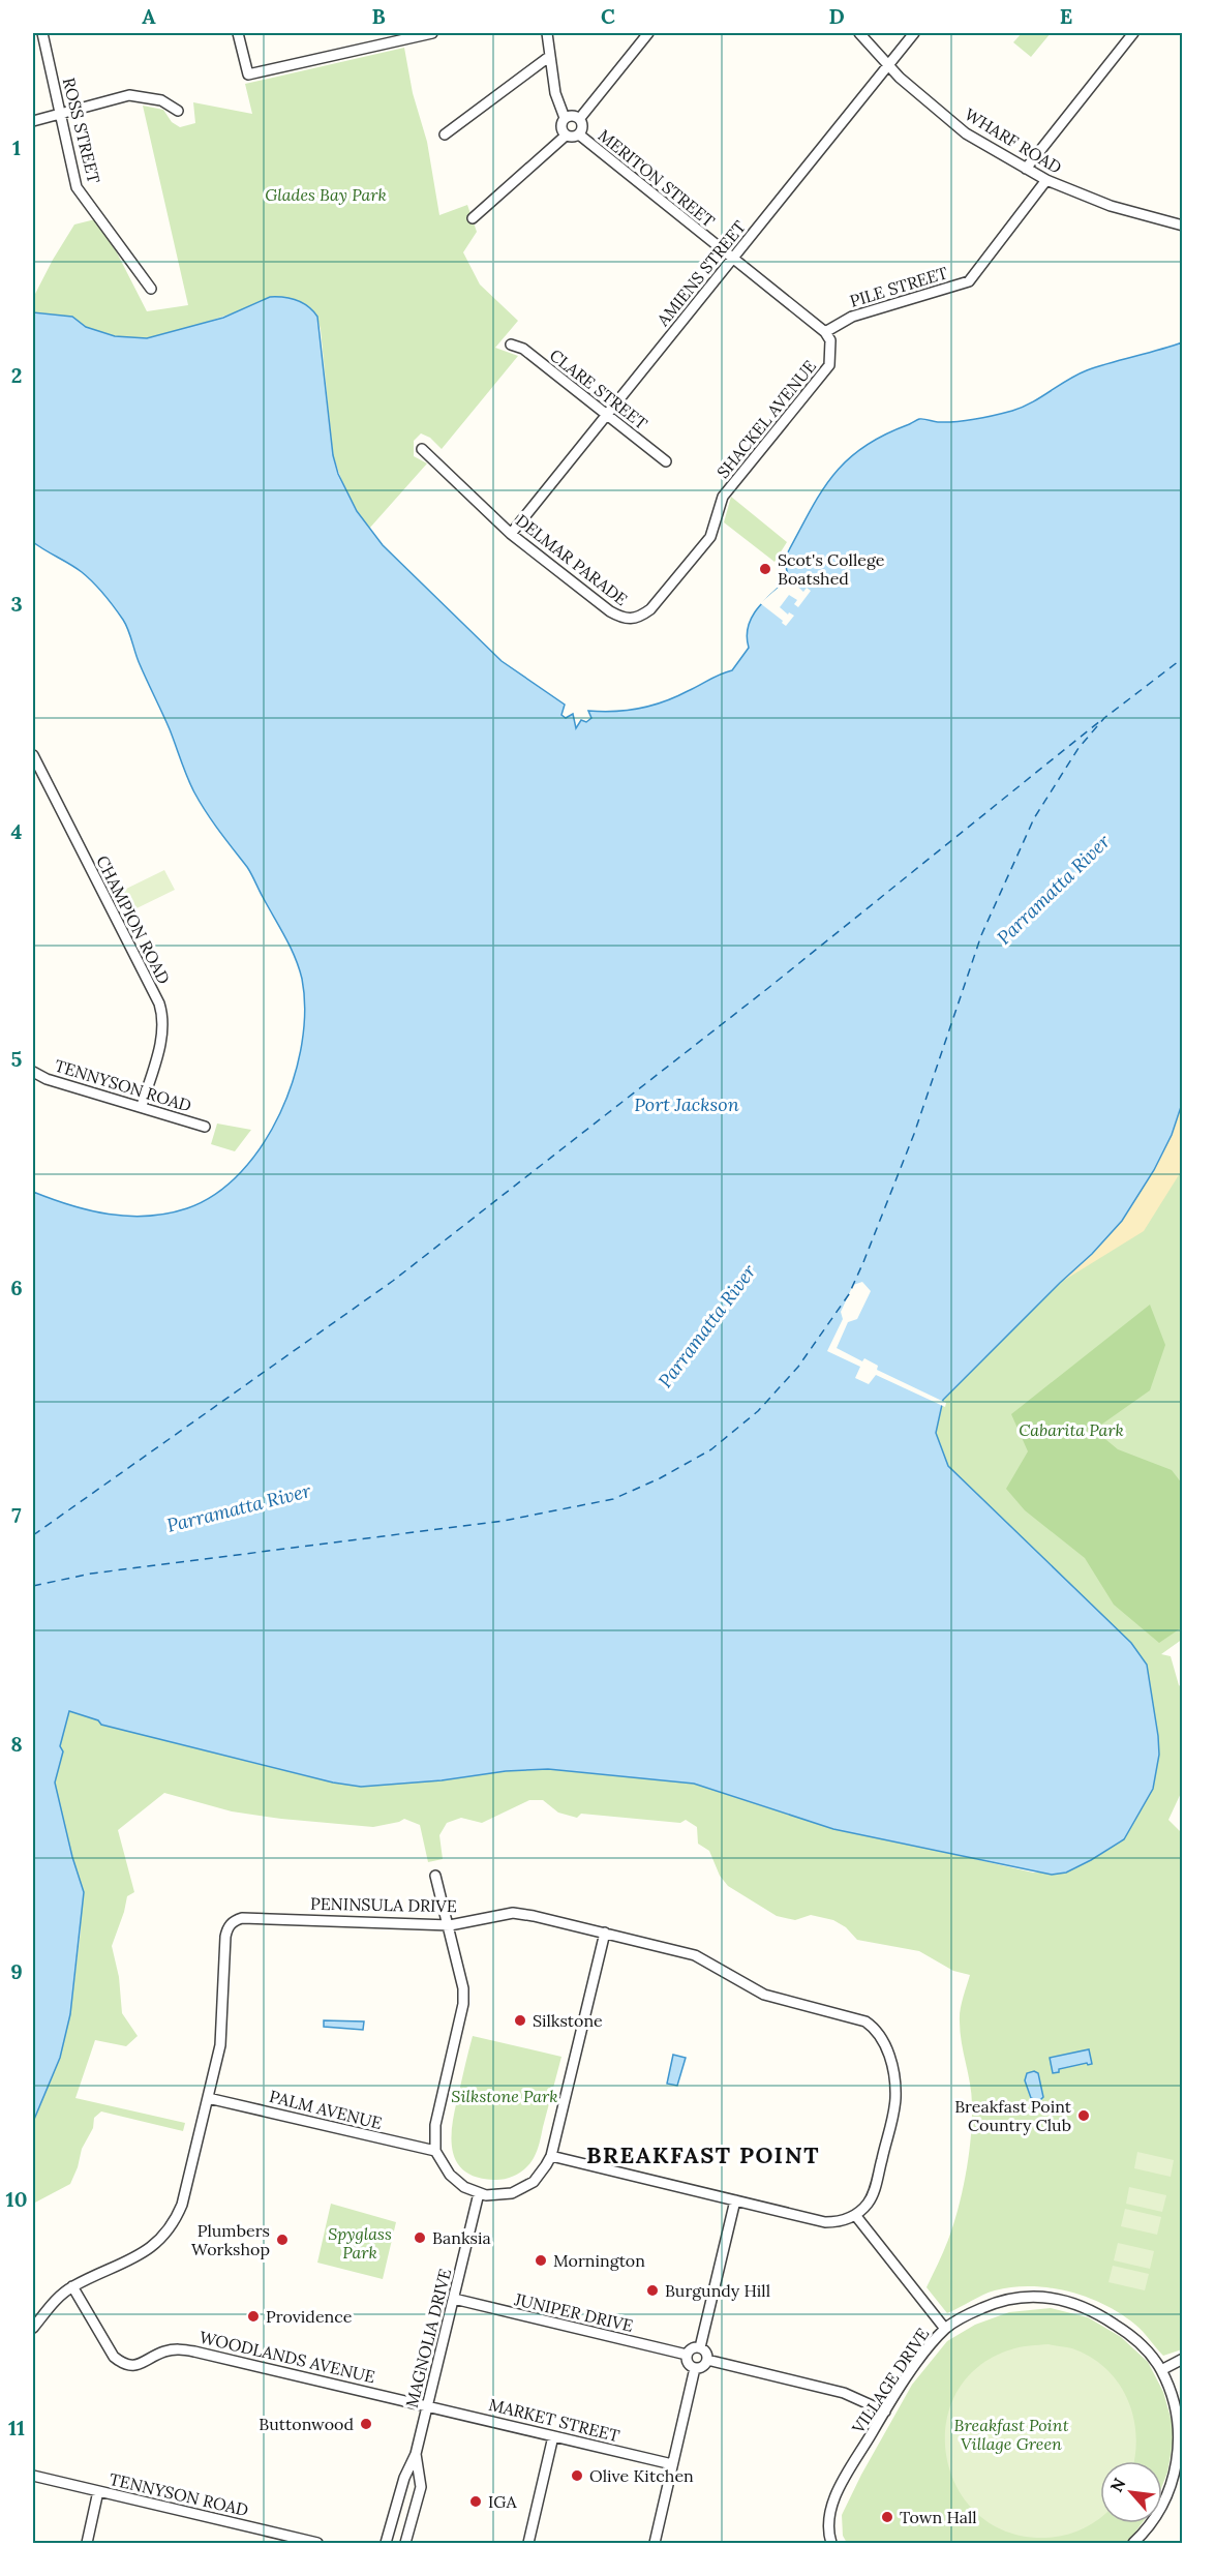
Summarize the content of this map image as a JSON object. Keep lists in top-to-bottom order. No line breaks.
{"streets":{"street":["ROSS STREET","WHARF ROAD","MERITON STREET","AMIENS STREET","PILE STREET","CLARE STREET","SHACKEL AVENUE","DELMAR PARADE","CHAMPION ROAD","TENNYSON ROAD","PENINSULA DRIVE","PALM AVENUE","JUNIPER DRIVE","MAGNOLIA DRIVE","WOODLANDS AVENUE","VILLAGE DRIVE","MARKET STREET"]},"crossings":[["WHARF ROAD","AMIENS STREET"],["WHARF ROAD","PILE STREET"],["MERITON STREET","AMIENS STREET"],["MERITON STREET","PILE STREET"],["MERITON STREET","SHACKEL AVENUE"],["AMIENS STREET","CLARE STREET"],["AMIENS STREET","DELMAR PARADE"],["PILE STREET","SHACKEL AVENUE"],["SHACKEL AVENUE","DELMAR PARADE"],["CHAMPION ROAD","TENNYSON ROAD"],["PENINSULA DRIVE","PALM AVENUE"],["PENINSULA DRIVE","WOODLANDS AVENUE"],["JUNIPER DRIVE","MAGNOLIA DRIVE"],["MAGNOLIA DRIVE","WOODLANDS AVENUE"],["MAGNOLIA DRIVE","MARKET STREET"],["WOODLANDS AVENUE","MARKET STREET"]],"districts":["BREAKFAST POINT"],"water":["Parramatta River","Port Jackson"],"parks":["Glades Bay Park","Cabarita Park","Silkstone Park","Spyglass Park","Breakfast Point Village Green"],"places":["Scot's College Boatshed","Silkstone","Breakfast Point Country Club","Banksia","Plumbers Workshop","Mornington","Burgundy Hill","Providence","Buttonwood","Olive Kitchen","IGA","Town Hall"],"north":"top left","grid":{"columns":["A","B","C","D","E"],"rows":["1","2","3","4","5","6","7","8","9","10","11"]}}
